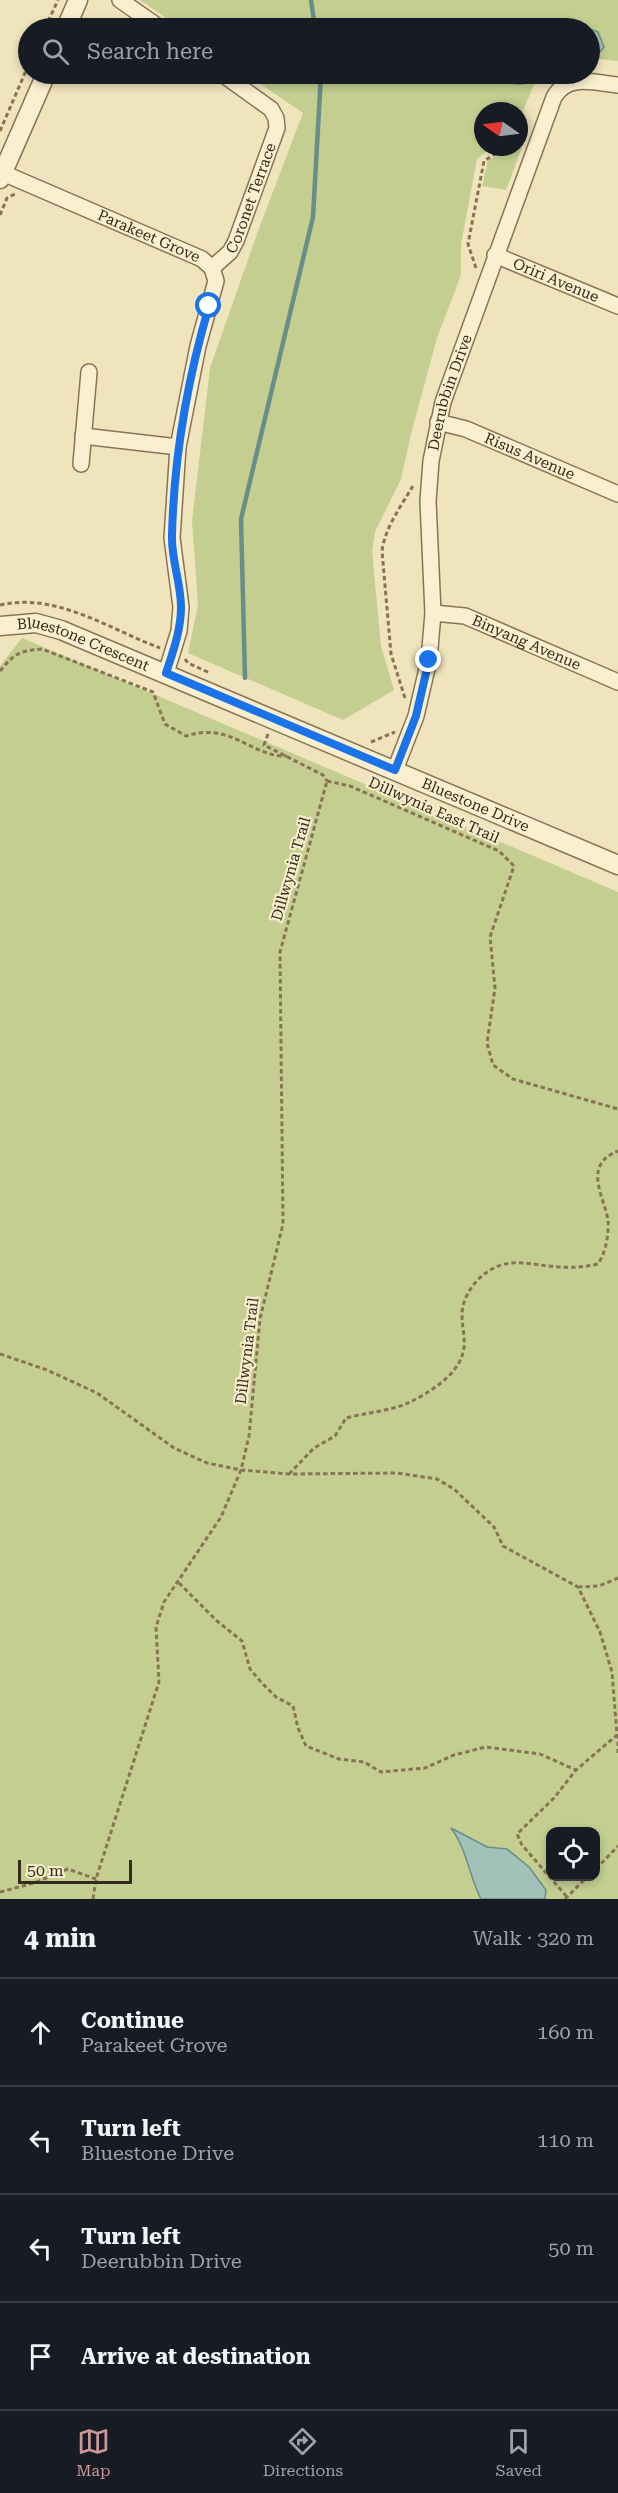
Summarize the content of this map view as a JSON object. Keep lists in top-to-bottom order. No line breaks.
{"streets":{"street":["Coronet Terrace","Parakeet Grove","Oriri Avenue","Deerubbin Drive","Risus Avenue","Binyang Avenue","Bluestone Crescent","Bluestone Drive"],"path":["Dillwynia East Trail","Dillwynia Trail"]},"crossings":[["Coronet Terrace","Parakeet Grove"],["Parakeet Grove","Bluestone Crescent"],["Parakeet Grove","Bluestone Drive"],["Oriri Avenue","Deerubbin Drive"],["Deerubbin Drive","Risus Avenue"],["Deerubbin Drive","Binyang Avenue"],["Deerubbin Drive","Bluestone Drive"],["Bluestone Crescent","Bluestone Drive"],["Dillwynia East Trail","Dillwynia Trail"]],"scale_bar":"50 m","north":"left","page":{"search":"Search here","scale":"50 m","heading":["4 min","Walk · 320 m"],"list":[["Continue","Parakeet Grove","160 m"],["Turn left","Bluestone Drive","110 m"],["Turn left","Deerubbin Drive","50 m"],"Arrive at destination"],"nav":["Map","Directions","Saved"]}}
